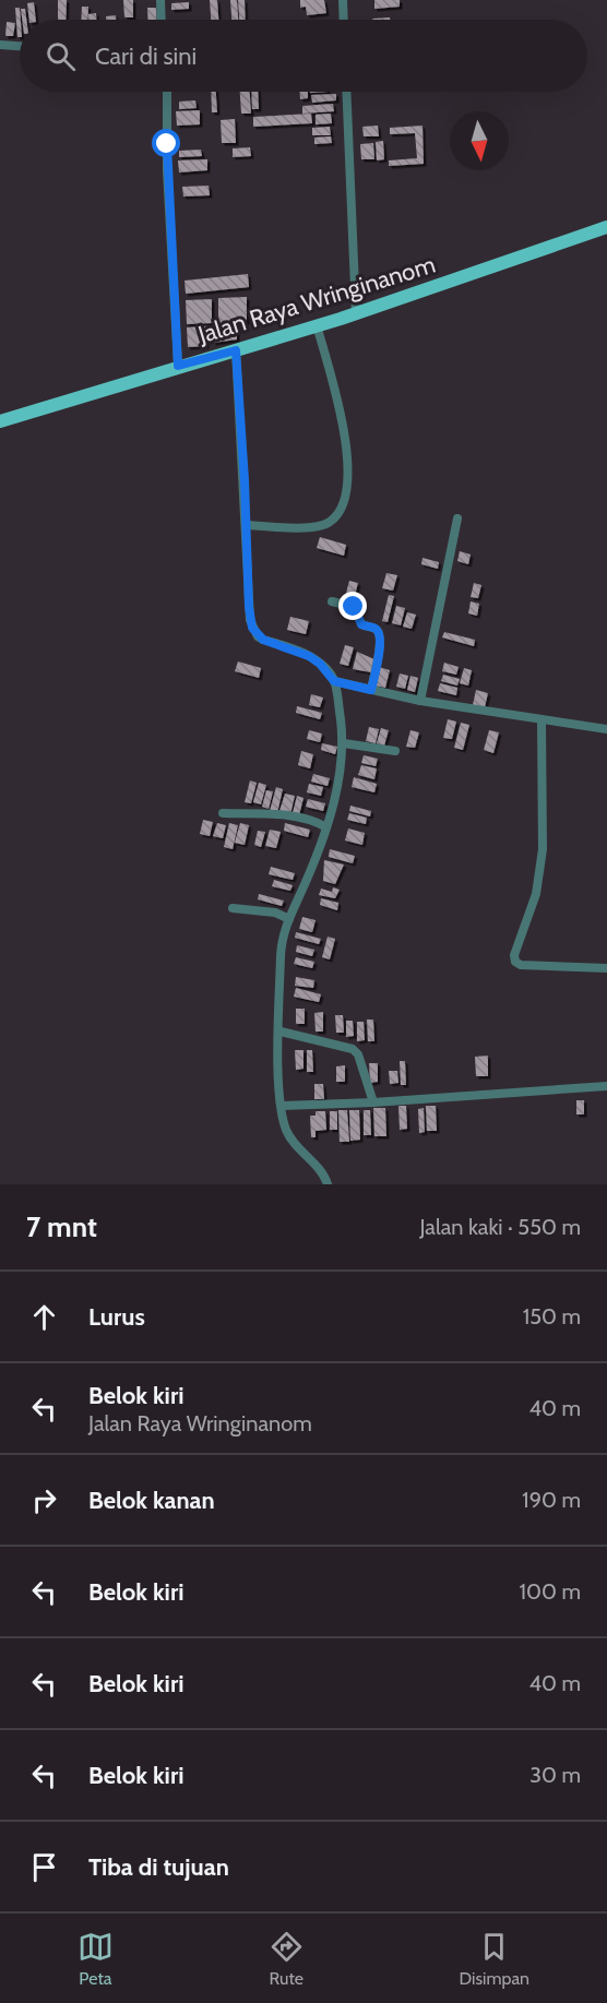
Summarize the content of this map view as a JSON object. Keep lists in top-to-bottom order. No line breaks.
{"streets":{"main road":["Jalan Raya Wringinanom"]},"north":"bottom","page":{"search":"Cari di sini","heading":["7 mnt","Jalan kaki · 550 m"],"list":[["Lurus","150 m"],["Belok kiri","Jalan Raya Wringinanom","40 m"],["Belok kanan","190 m"],["Belok kiri","100 m"],["Belok kiri","40 m"],["Belok kiri","30 m"],"Tiba di tujuan"],"nav":["Peta","Rute","Disimpan"]}}
